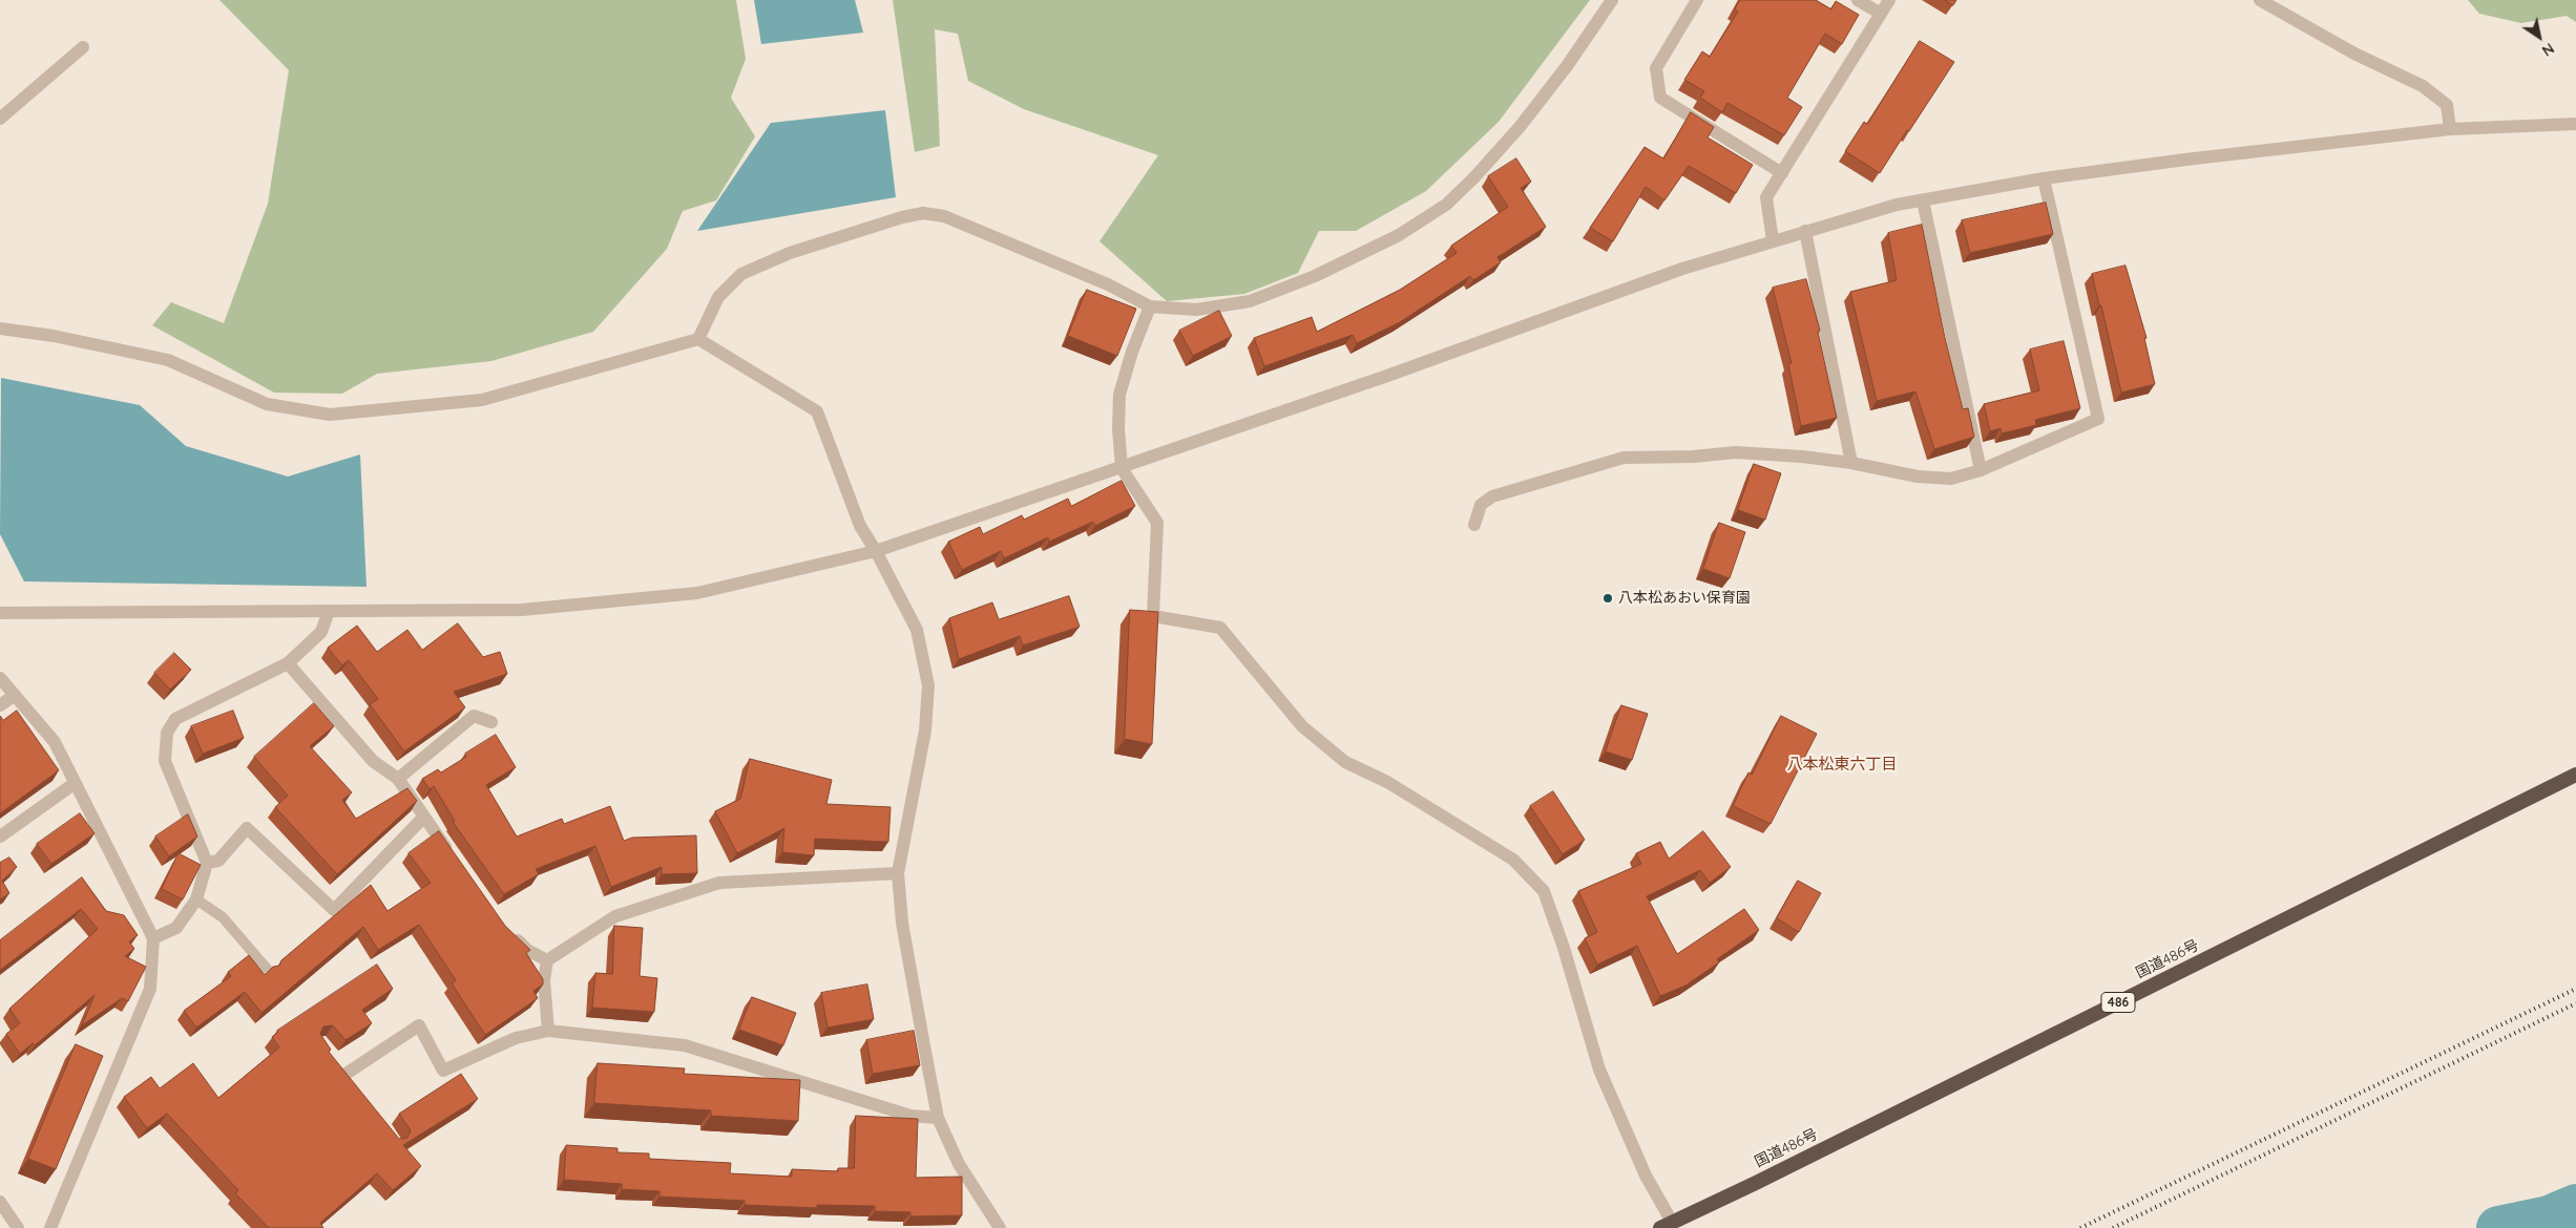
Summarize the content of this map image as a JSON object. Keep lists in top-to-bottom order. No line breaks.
{"streets":{"highway":["国道486号","486"]},"districts":["八本松東六丁目"],"places":["八本松あおい保育園"],"north":"bottom right"}
